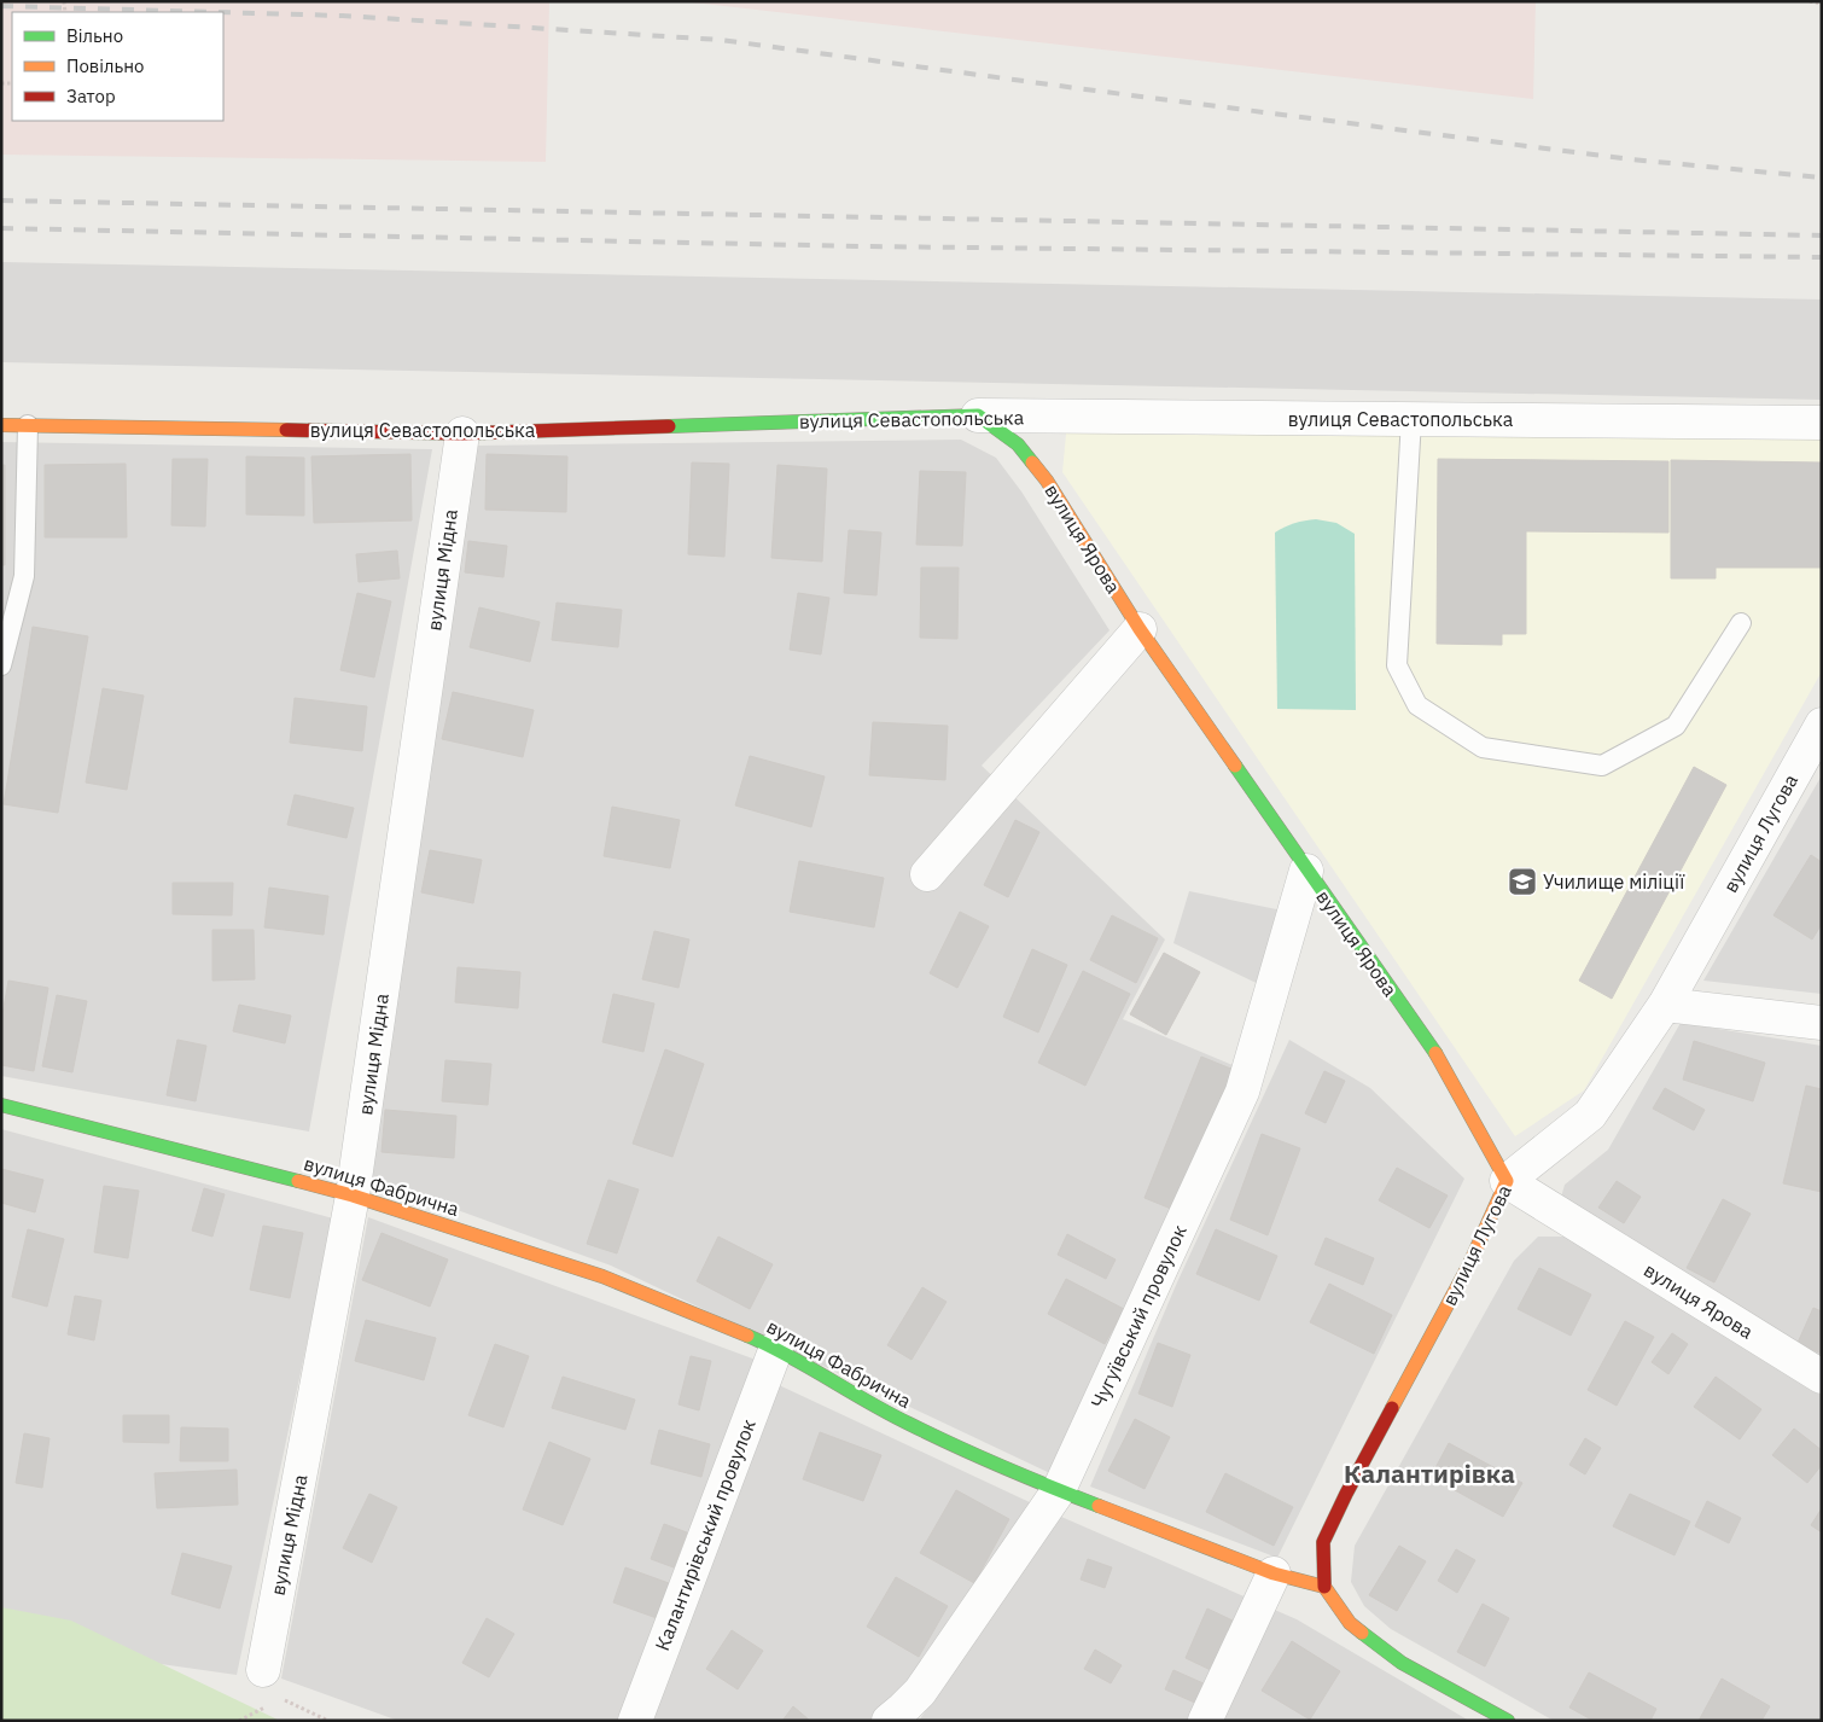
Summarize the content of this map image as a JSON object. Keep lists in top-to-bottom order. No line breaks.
{"streets":{"street":["вулиця Севастопольська","вулиця Ярова","вулиця Мідна","вулиця Лугова","вулиця Фабрична","Чугуївський провулок","Калантирівський провулок"]},"crossings":[["вулиця Севастопольська","вулиця Ярова"],["вулиця Севастопольська","вулиця Мідна"],["вулиця Ярова","вулиця Лугова"],["вулиця Ярова","Чугуївський провулок"],["вулиця Мідна","вулиця Фабрична"],["вулиця Лугова","вулиця Фабрична"],["вулиця Фабрична","Чугуївський провулок"],["вулиця Фабрична","Калантирівський провулок"]],"districts":["Калантирівка"],"places":{"school or university":["Училище міліції"]},"legend":["Вільно","Повільно","Затор"]}
